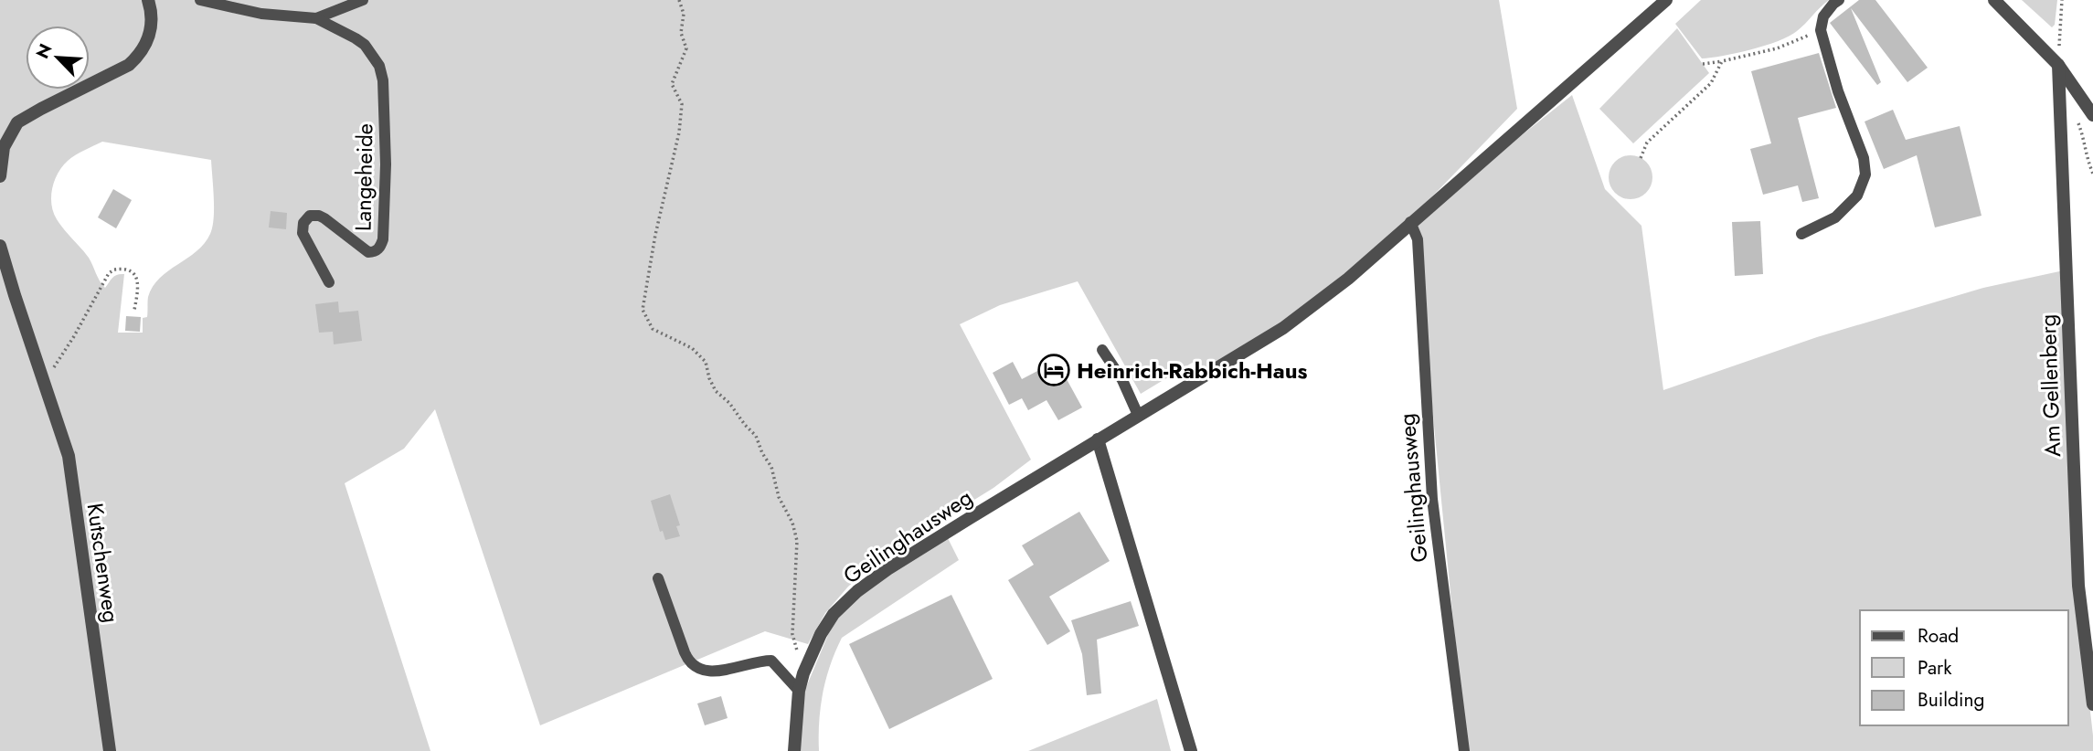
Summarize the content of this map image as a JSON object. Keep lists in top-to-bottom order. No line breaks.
{"streets":{"street":["Am Gellenberg","Geilinghausweg","Kutschenweg"],"lane":["Langeheide"]},"places":{"hotel":["Heinrich-Rabbich-Haus"]},"legend":["Road","Park","Building"],"north":"top left"}
